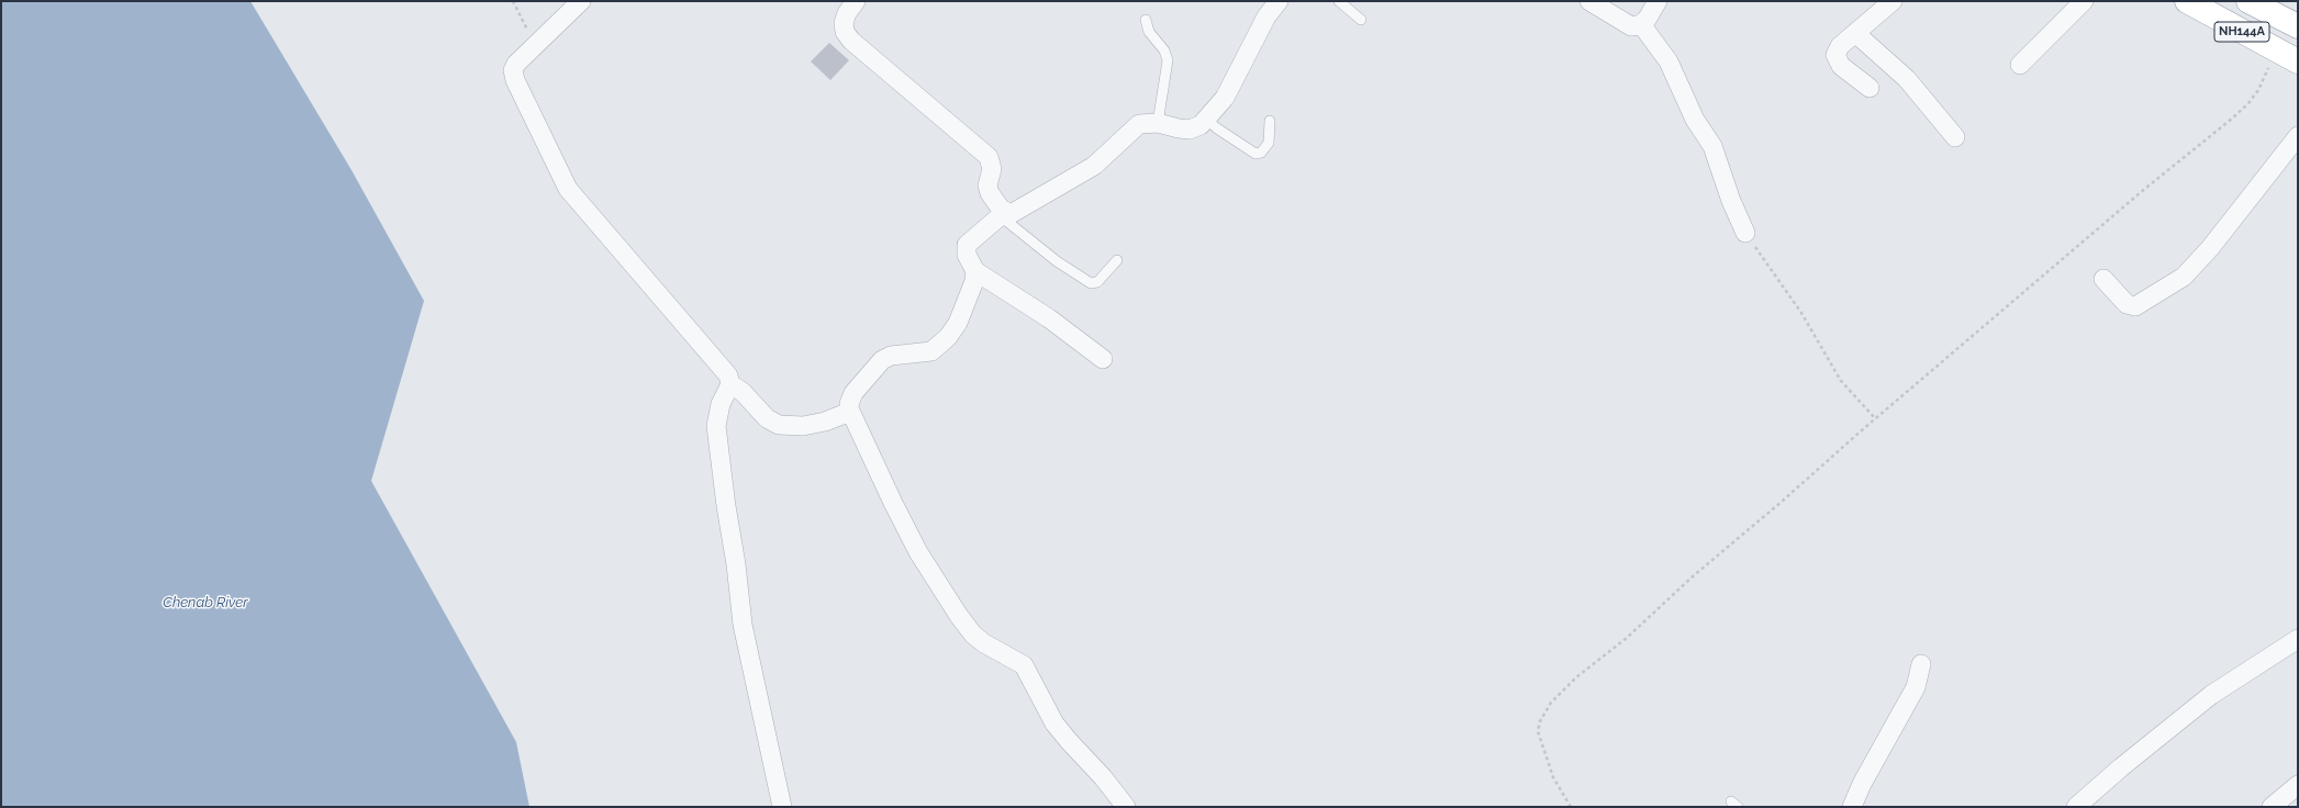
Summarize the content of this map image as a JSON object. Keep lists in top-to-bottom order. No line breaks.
{"streets":{"highway":["NH144A"]},"water":["Chenab River"]}
